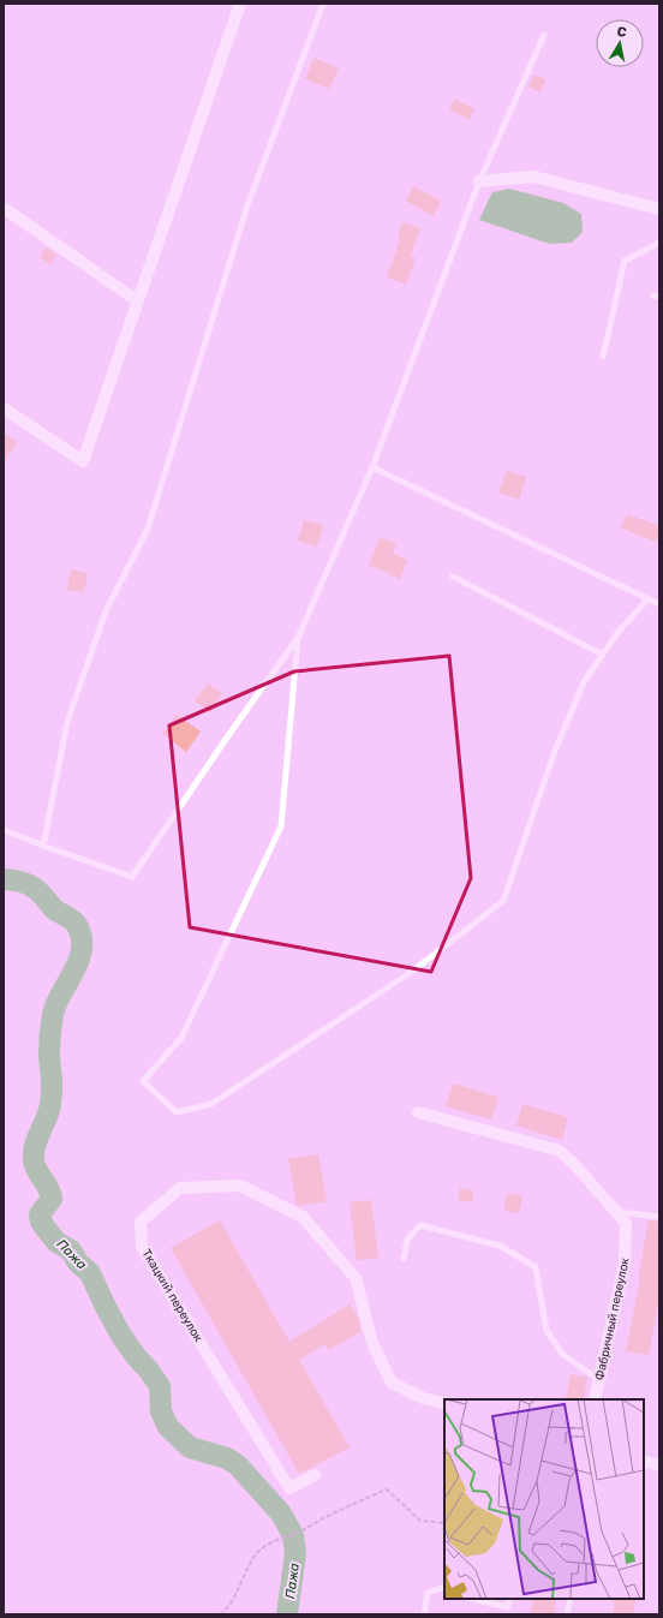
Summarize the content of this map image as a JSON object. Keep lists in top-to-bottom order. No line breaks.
{"streets":{"street":["Ткацкий переулок","Фабричный переулок"]},"water":["Пажа"],"north":"top"}
